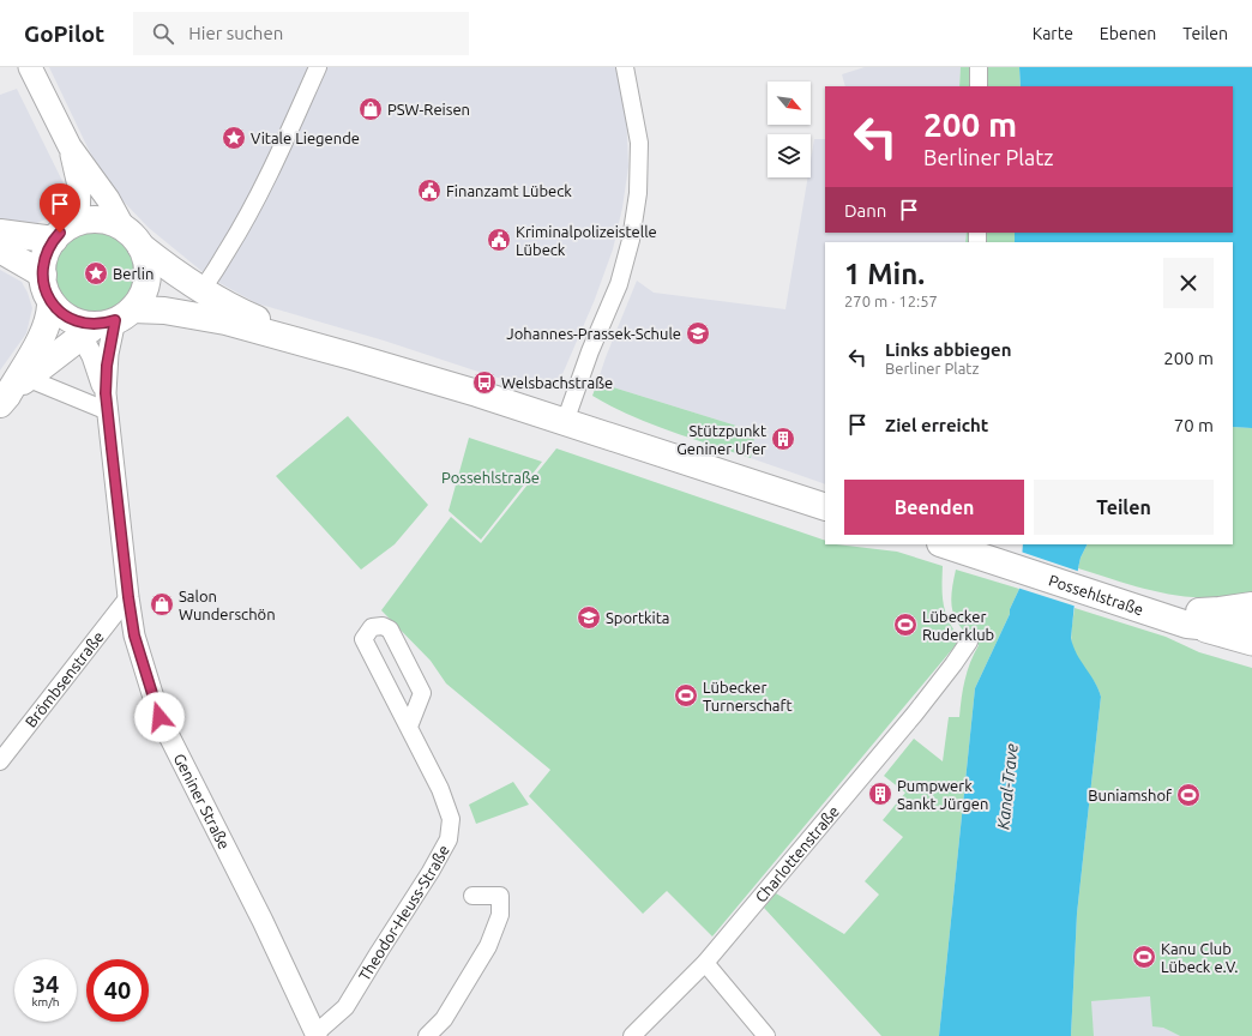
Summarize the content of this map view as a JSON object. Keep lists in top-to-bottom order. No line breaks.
{"streets":{"main road":["Possehlstraße"],"street":["Brömbsenstraße","Geniner Straße","Charlottenstraße","Theodor-Heuss-Straße"]},"crossings":[["Brömbsenstraße","Geniner Straße"],["Geniner Straße","Theodor-Heuss-Straße"]],"water":["Kanal-Trave"],"parks":["Possehlstraße"],"places":{"shop":["PSW-Reisen","Salon Wunderschön"],"place":["Vitale Liegende","Berlin"],"public building":["Finanzamt Lübeck","Kriminalpolizeistelle Lübeck"],"school or university":["Johannes-Prassek-Schule","Sportkita"],"bus stop":["Welsbachstraße"],"building":["Stützpunkt Geniner Ufer","Pumpwerk Sankt Jürgen"],"sports":["Lübecker Ruderklub","Lübecker Turnerschaft","Buniamshof","Kanu Club Lübeck e.V."]},"north":"bottom right","page":{"header":"GoPilot","search":"Hier suchen","nav":["Karte","Ebenen","Teilen"],"turn":["200 m","Berliner Platz"],"then":"Dann","heading":["1 Min.","270 m · 12:57"],"list":[{"name":"Links abbiegen","note":"Berliner Platz","value":"200 m"},{"name":"Ziel erreicht","value":"70 m"}],"buttons":["Beenden","Teilen"],"speed":"34 km/h","limit":"40"}}
